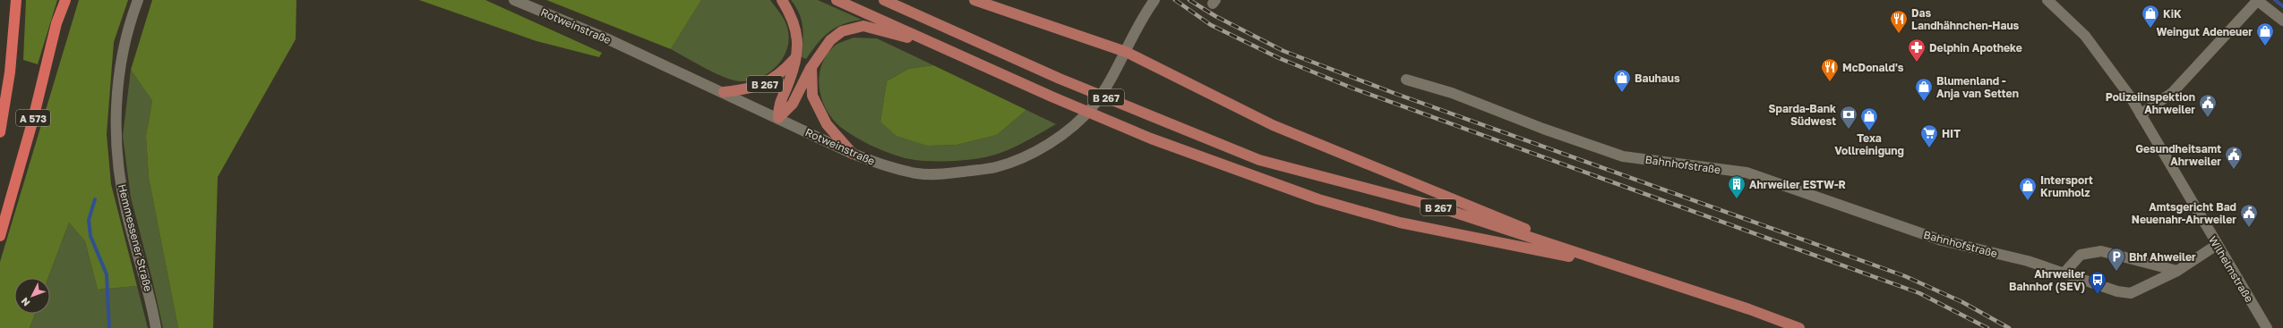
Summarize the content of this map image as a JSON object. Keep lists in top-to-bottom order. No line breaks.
{"streets":{"highway":["A 573"],"main road":["Rotweinstraße","B 267","Bahnhofstraße","Hemmessener Straße","Wilhelmstraße"]},"crossings":[["Rotweinstraße","B 267"],["Bahnhofstraße","Wilhelmstraße"]],"places":{"shop":["KiK","Weingut Adeneuer","Bauhaus","Blumenland - Anja van Setten","Texa Vollreinigung","Intersport Krumholz"],"restaurant":["Das Landhähnchen-Haus","McDonald's"],"pharmacy":["Delphin Apotheke"],"public building":["Polizeiinspektion Ahrweiler","Gesundheitsamt Ahrweiler","Amtsgericht Bad Neuenahr-Ahrweiler"],"bank":["Sparda-Bank Südwest"],"supermarket":["HIT"],"building":["Ahrweiler ESTW-R"],"parking":["Bhf Ahweiler"],"bus stop":["Ahrweiler Bahnhof (SEV)"]},"north":"bottom left"}
